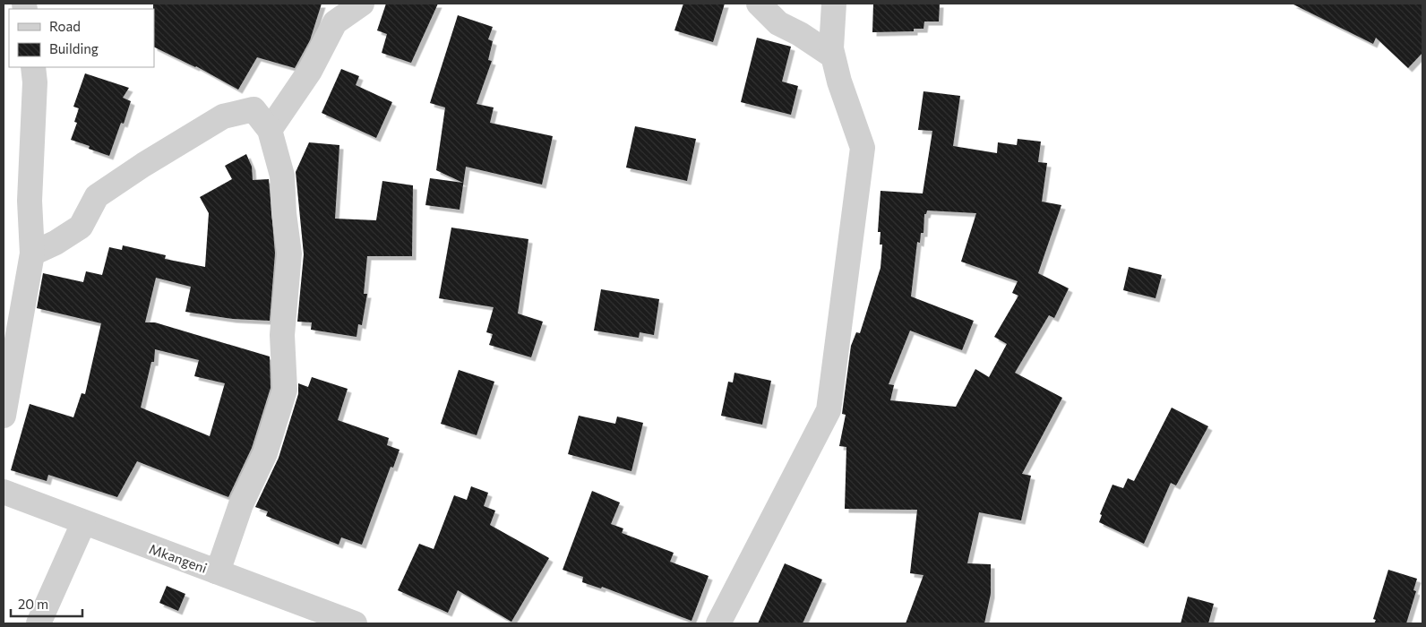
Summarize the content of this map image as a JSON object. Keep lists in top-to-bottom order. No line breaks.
{"streets":{"street":["Mkangeni"]},"legend":["Road","Building"],"scale_bar":"20 m"}
